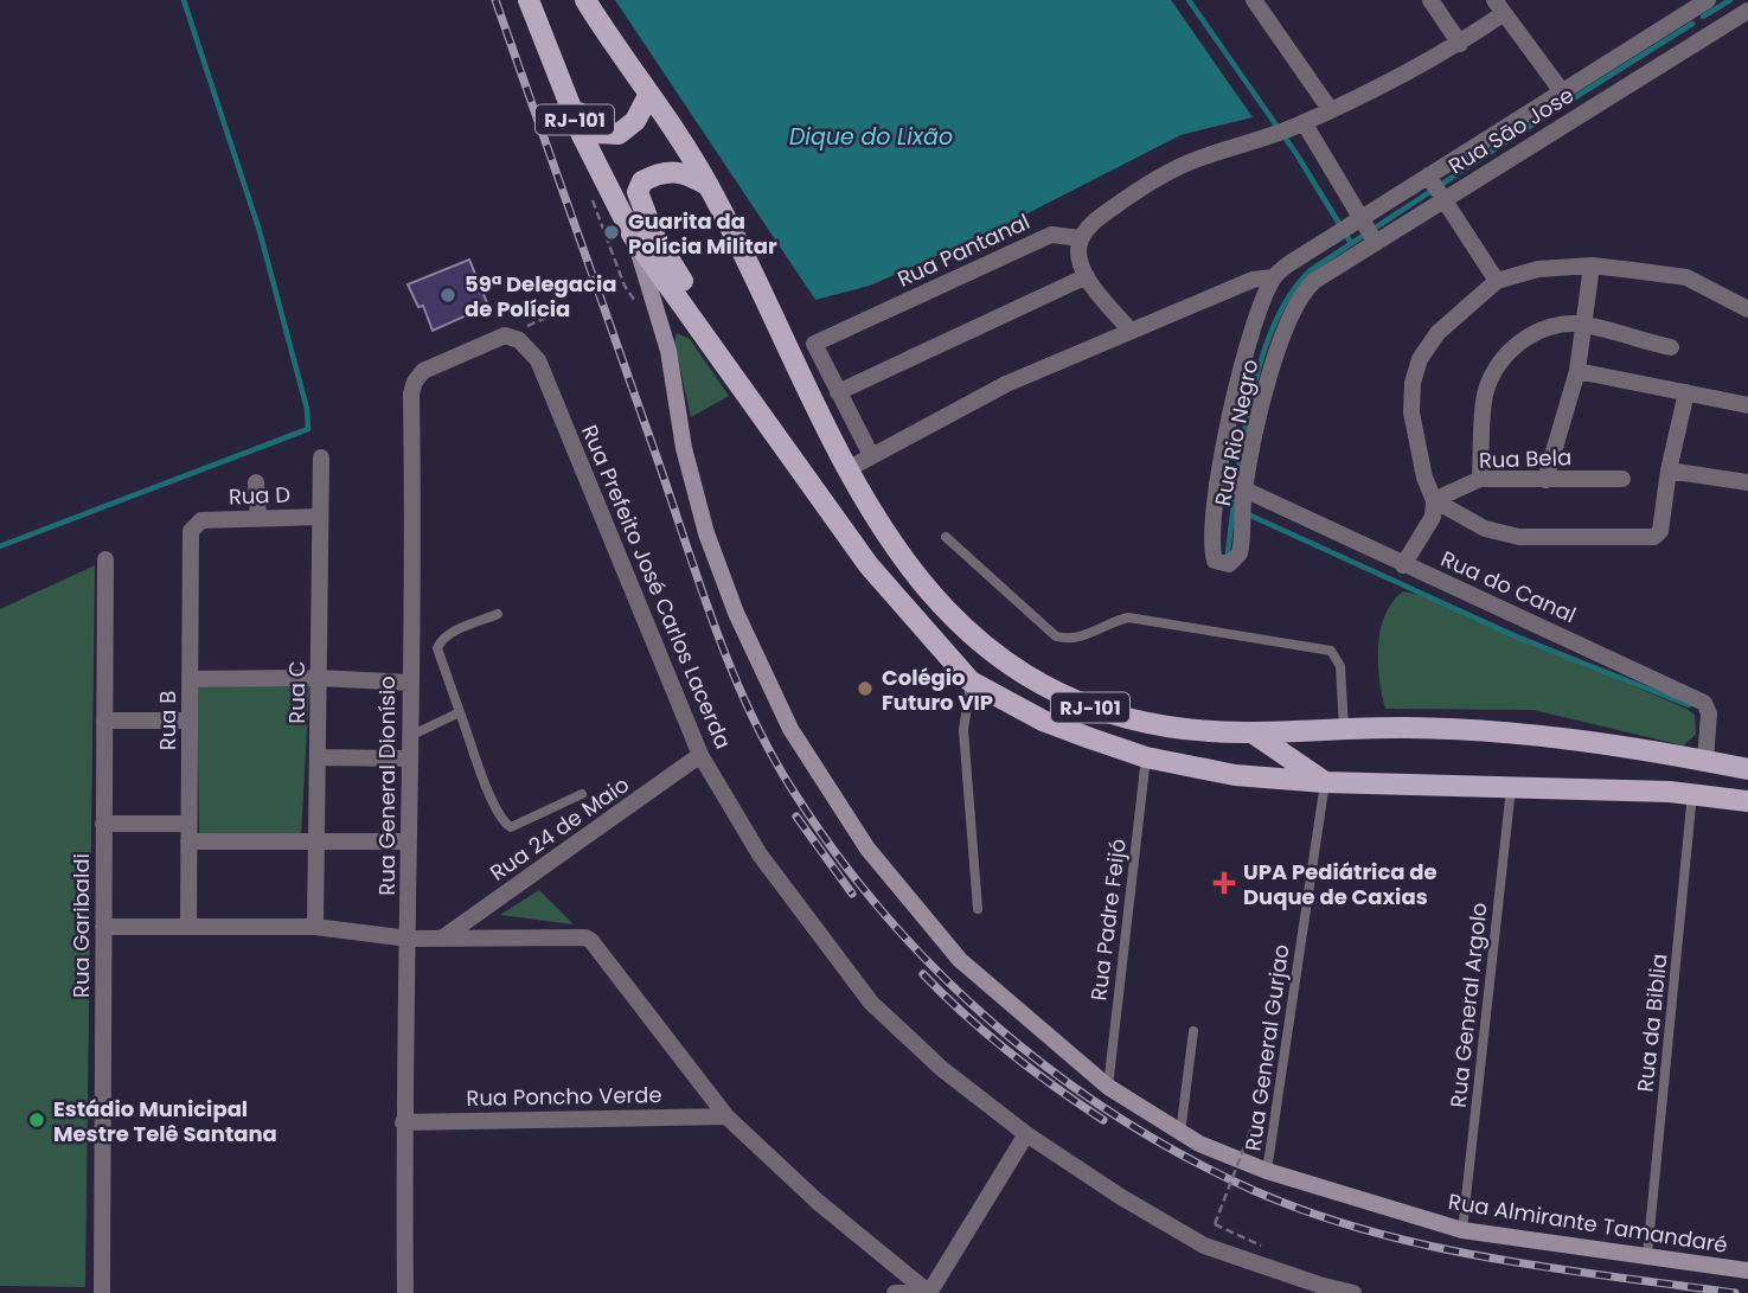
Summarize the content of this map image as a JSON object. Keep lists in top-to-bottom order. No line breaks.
{"streets":{"main road":["RJ-101","Rua Almirante Tamandaré"],"street":["Rua Sāo Jose","Rua Pantanal","Rua Rio Negro","Rua Bela","Rua D","Rua Prefeito José Carlos Lacerda","Rua do Canal","Rua C","Rua B","Rua General Dionísio","Rua 24 de Maio","Rua Garibaldi","Rua Poncho Verde"],"lane":["Rua Padre Feijó","Rua General Argolo","Rua da Biblia","Rua General Gurjao"]},"crossings":[["RJ-101","Rua Sāo Jose"],["RJ-101","Rua do Canal"],["RJ-101","Rua Padre Feijó"],["RJ-101","Rua General Argolo"],["RJ-101","Rua da Biblia"],["RJ-101","Rua General Gurjao"],["RJ-101","Rua Almirante Tamandaré"],["Rua Sāo Jose","Rua Pantanal"],["Rua Sāo Jose","Rua Rio Negro"],["Rua Rio Negro","Rua do Canal"],["Rua D","Rua C"],["Rua D","Rua B"],["Rua Prefeito José Carlos Lacerda","Rua General Dionísio"],["Rua Prefeito José Carlos Lacerda","Rua 24 de Maio"],["Rua General Dionísio","Rua Poncho Verde"],["Rua Padre Feijó","Rua Almirante Tamandaré"],["Rua General Argolo","Rua Almirante Tamandaré"],["Rua da Biblia","Rua Almirante Tamandaré"],["Rua General Gurjao","Rua Almirante Tamandaré"]],"water":["Dique do Lixão"],"places":{"other":["Guarita da Polícia Militar","59ª Delegacia de Polícia","Colégio Futuro VIP","Estádio Municipal Mestre Telê Santana"],"health":["UPA Pediátrica de Duque de Caxias"]}}
